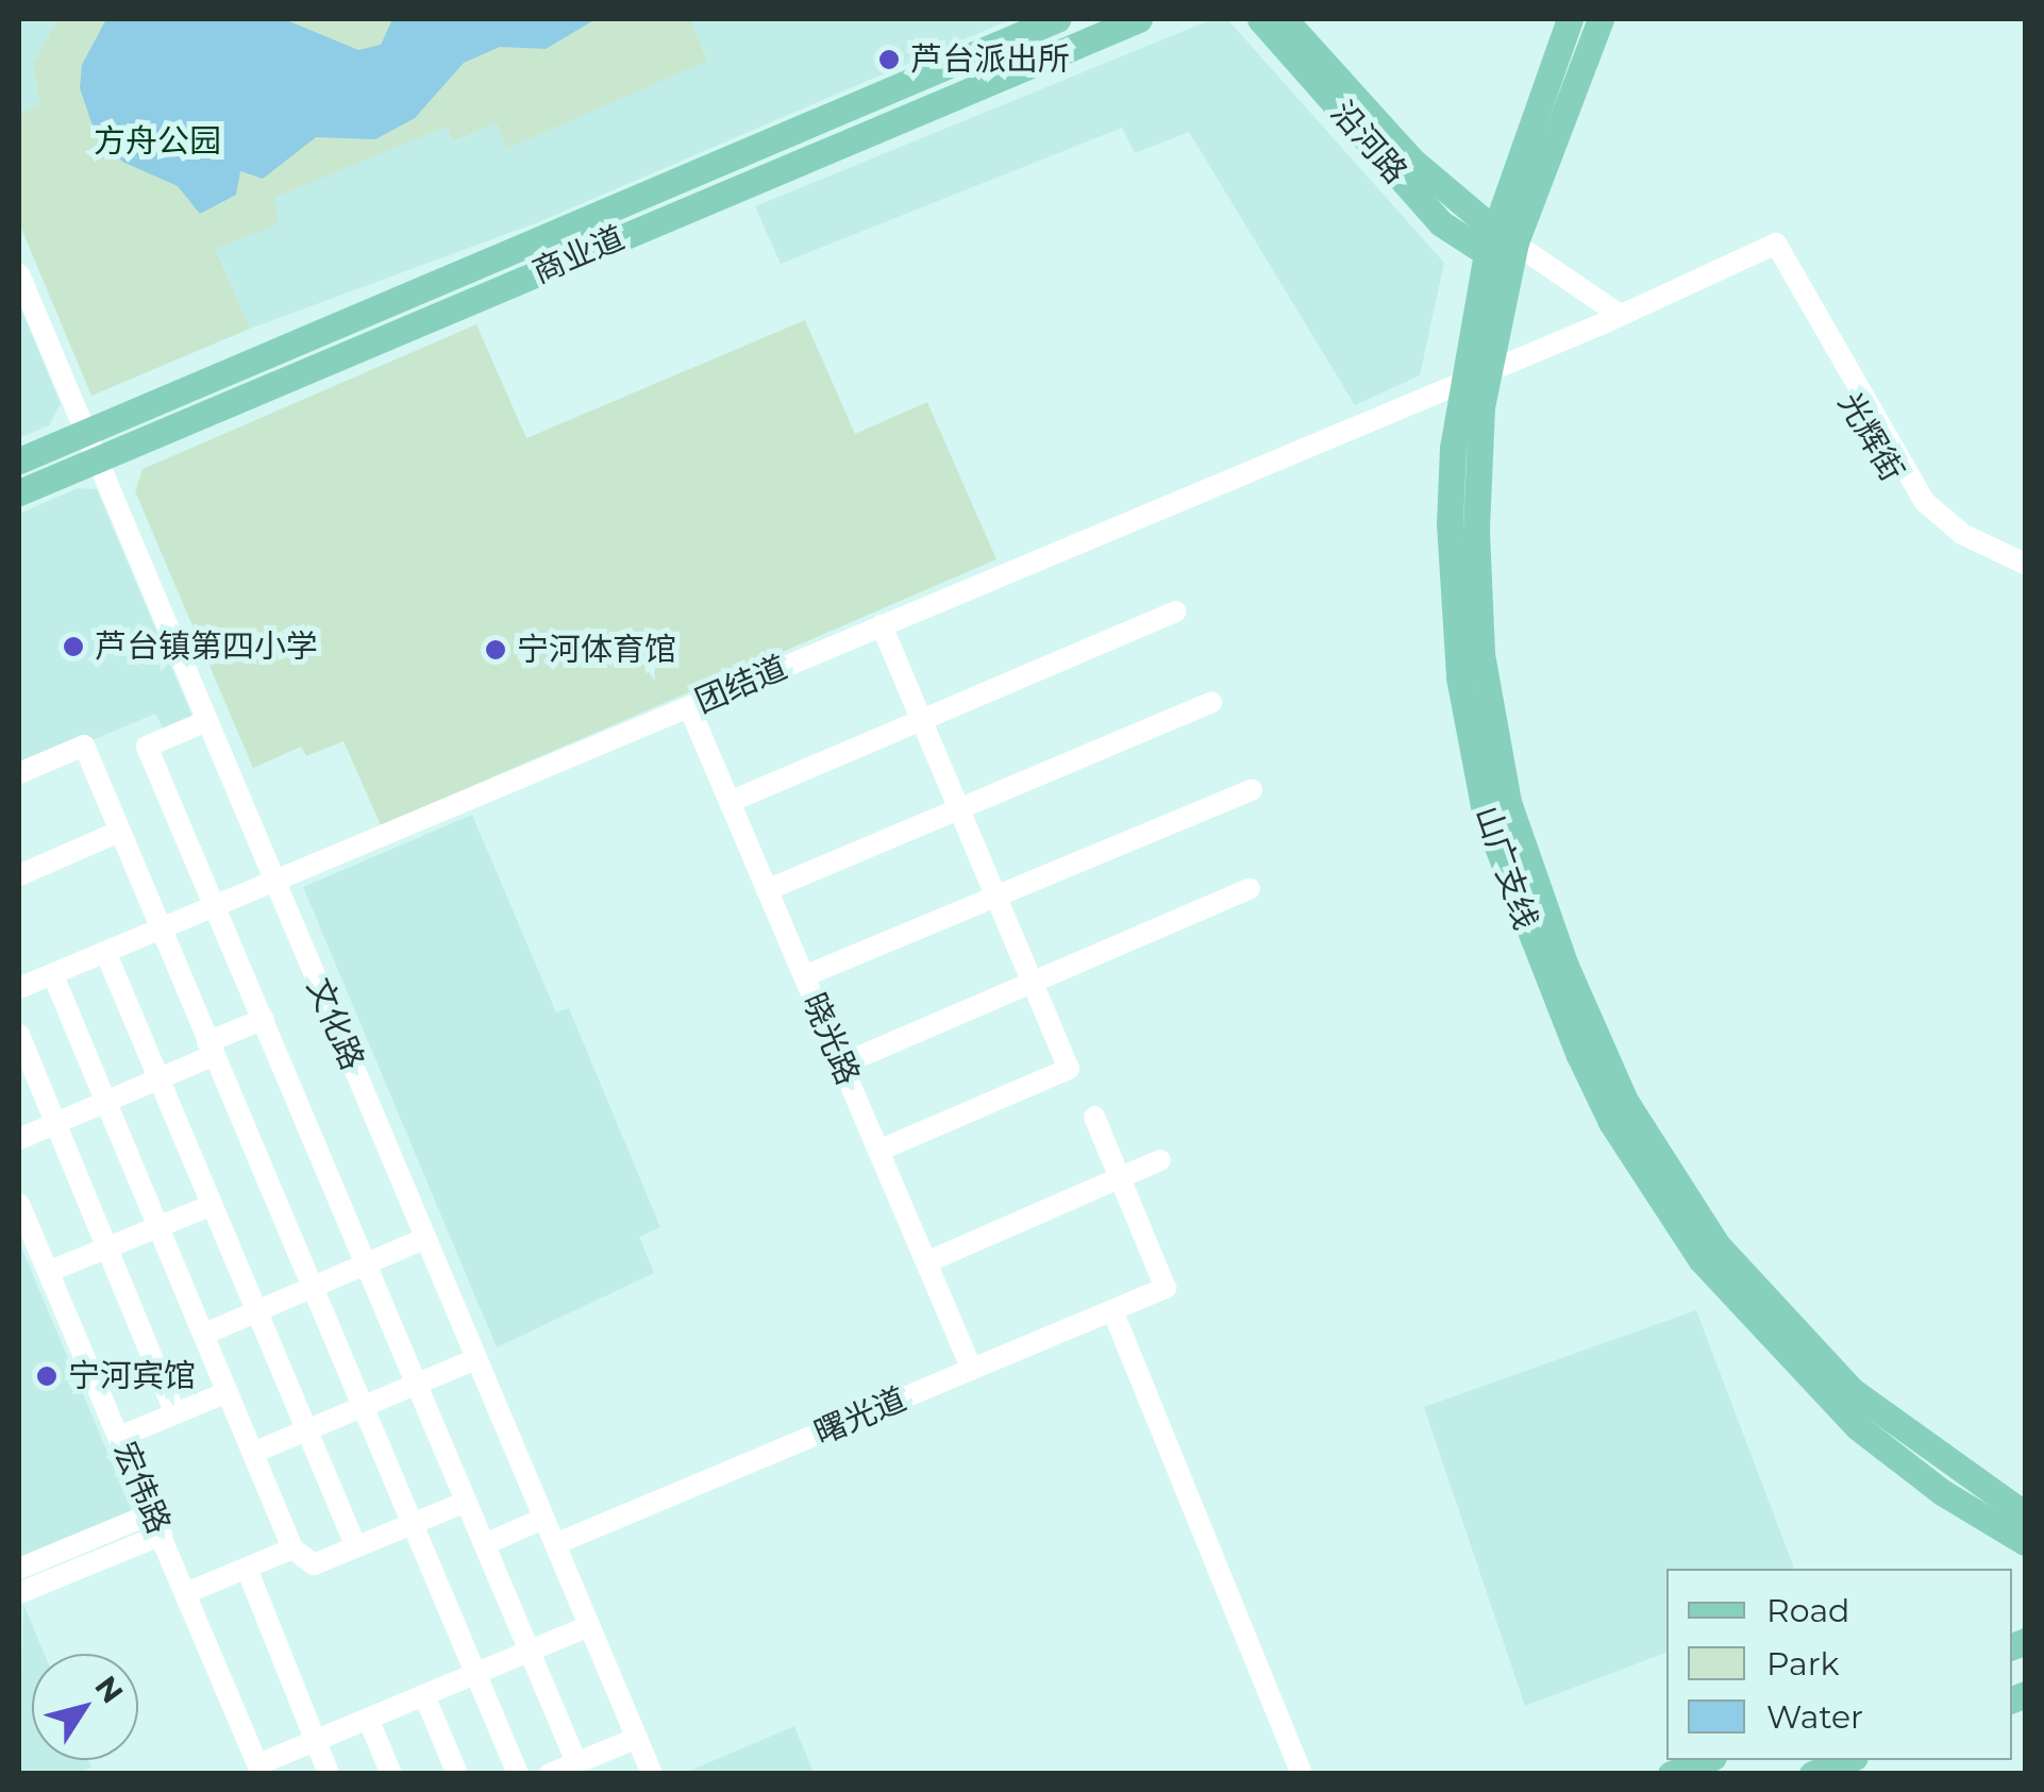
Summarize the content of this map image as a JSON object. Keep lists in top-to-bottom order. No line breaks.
{"streets":{"main road":["沿河路","商业道","山广支线"],"street":["光辉街","团结道","文化路","晓光路","曙光道","宏伟路"]},"crossings":[["沿河路","山广支线"],["商业道","文化路"],["光辉街","团结道"],["团结道","山广支线"],["团结道","文化路"],["团结道","晓光路"],["文化路","曙光道"],["晓光路","曙光道"]],"parks":["方舟公园"],"places":["芦台派出所","芦台镇第四小学","宁河体育馆","宁河宾馆"],"legend":["Road","Park","Water"],"north":"top right"}
